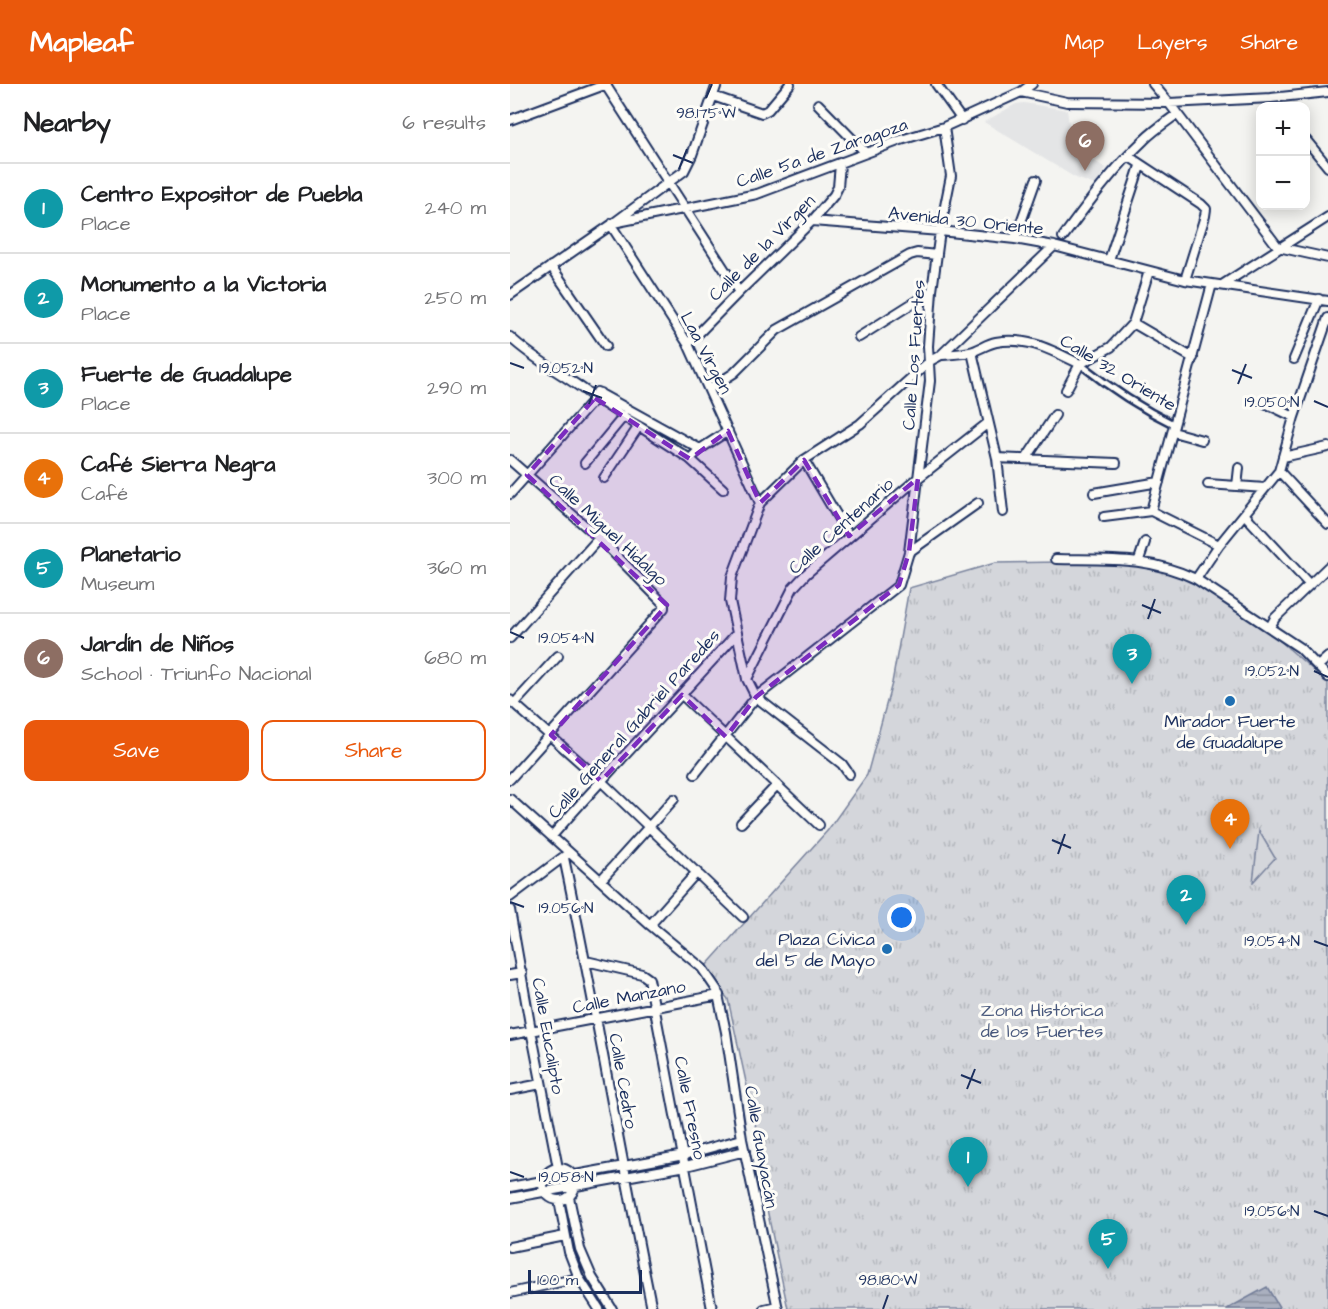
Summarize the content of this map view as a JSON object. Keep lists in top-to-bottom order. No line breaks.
{"streets":{"street":["Calle 5a de Zaragoza","Avenida 30 Oriente","Calle de la Virgen","Laa Virgen","Calle Los Fuertes","Calle 32 Oriente","Calle Centenario","Calle Miguel Hidalgo","Calle General Gabriel Paredes","Calle Manzano","Calle Eucalipto","Calle Cedro","Calle Fresno","Calle Guayacán"]},"crossings":[["Calle 5a de Zaragoza","Calle de la Virgen"],["Calle 5a de Zaragoza","Laa Virgen"],["Calle 5a de Zaragoza","Calle Los Fuertes"],["Avenida 30 Oriente","Calle de la Virgen"],["Avenida 30 Oriente","Calle Los Fuertes"],["Calle de la Virgen","Laa Virgen"],["Calle Los Fuertes","Calle Centenario"],["Calle Manzano","Calle Eucalipto"],["Calle Manzano","Calle Cedro"],["Calle Manzano","Calle Fresno"],["Calle Manzano","Calle Guayacán"],["Calle Cedro","Calle Fresno"]],"parks":["Zona Histórica de los Fuertes"],"places":["Mirador Fuerte de Guadalupe","Plaza Cívica del 5 de Mayo"],"scale_bar":"100 m","page":{"header":"Mapleaf","nav":["Map","Layers","Share"],"heading":["Nearby","6 results"],"map_buttons":["+","−"],"pins":["6","3","4","2","1","5"],"list":[{"mark":"1","name":"Centro Expositor de Puebla","note":"Place","value":"240 m"},{"mark":"2","name":"Monumento a la Victoria","note":"Place","value":"250 m"},{"mark":"3","name":"Fuerte de Guadalupe","note":"Place","value":"290 m"},{"mark":"4","name":"Café Sierra Negra","note":"Café","value":"300 m"},{"mark":"5","name":"Planetario","note":"Museum","value":"360 m"},{"mark":"6","name":"Jardín de Niños","note":"School · Triunfo Nacional","value":"680 m"}],"buttons":["Save","Share"],"scale":"100 m"},"coordinates":["98.175°W","19.052°N","19.050°N","19.054°N","19.056°N","19.058°N","98.180°W"]}
